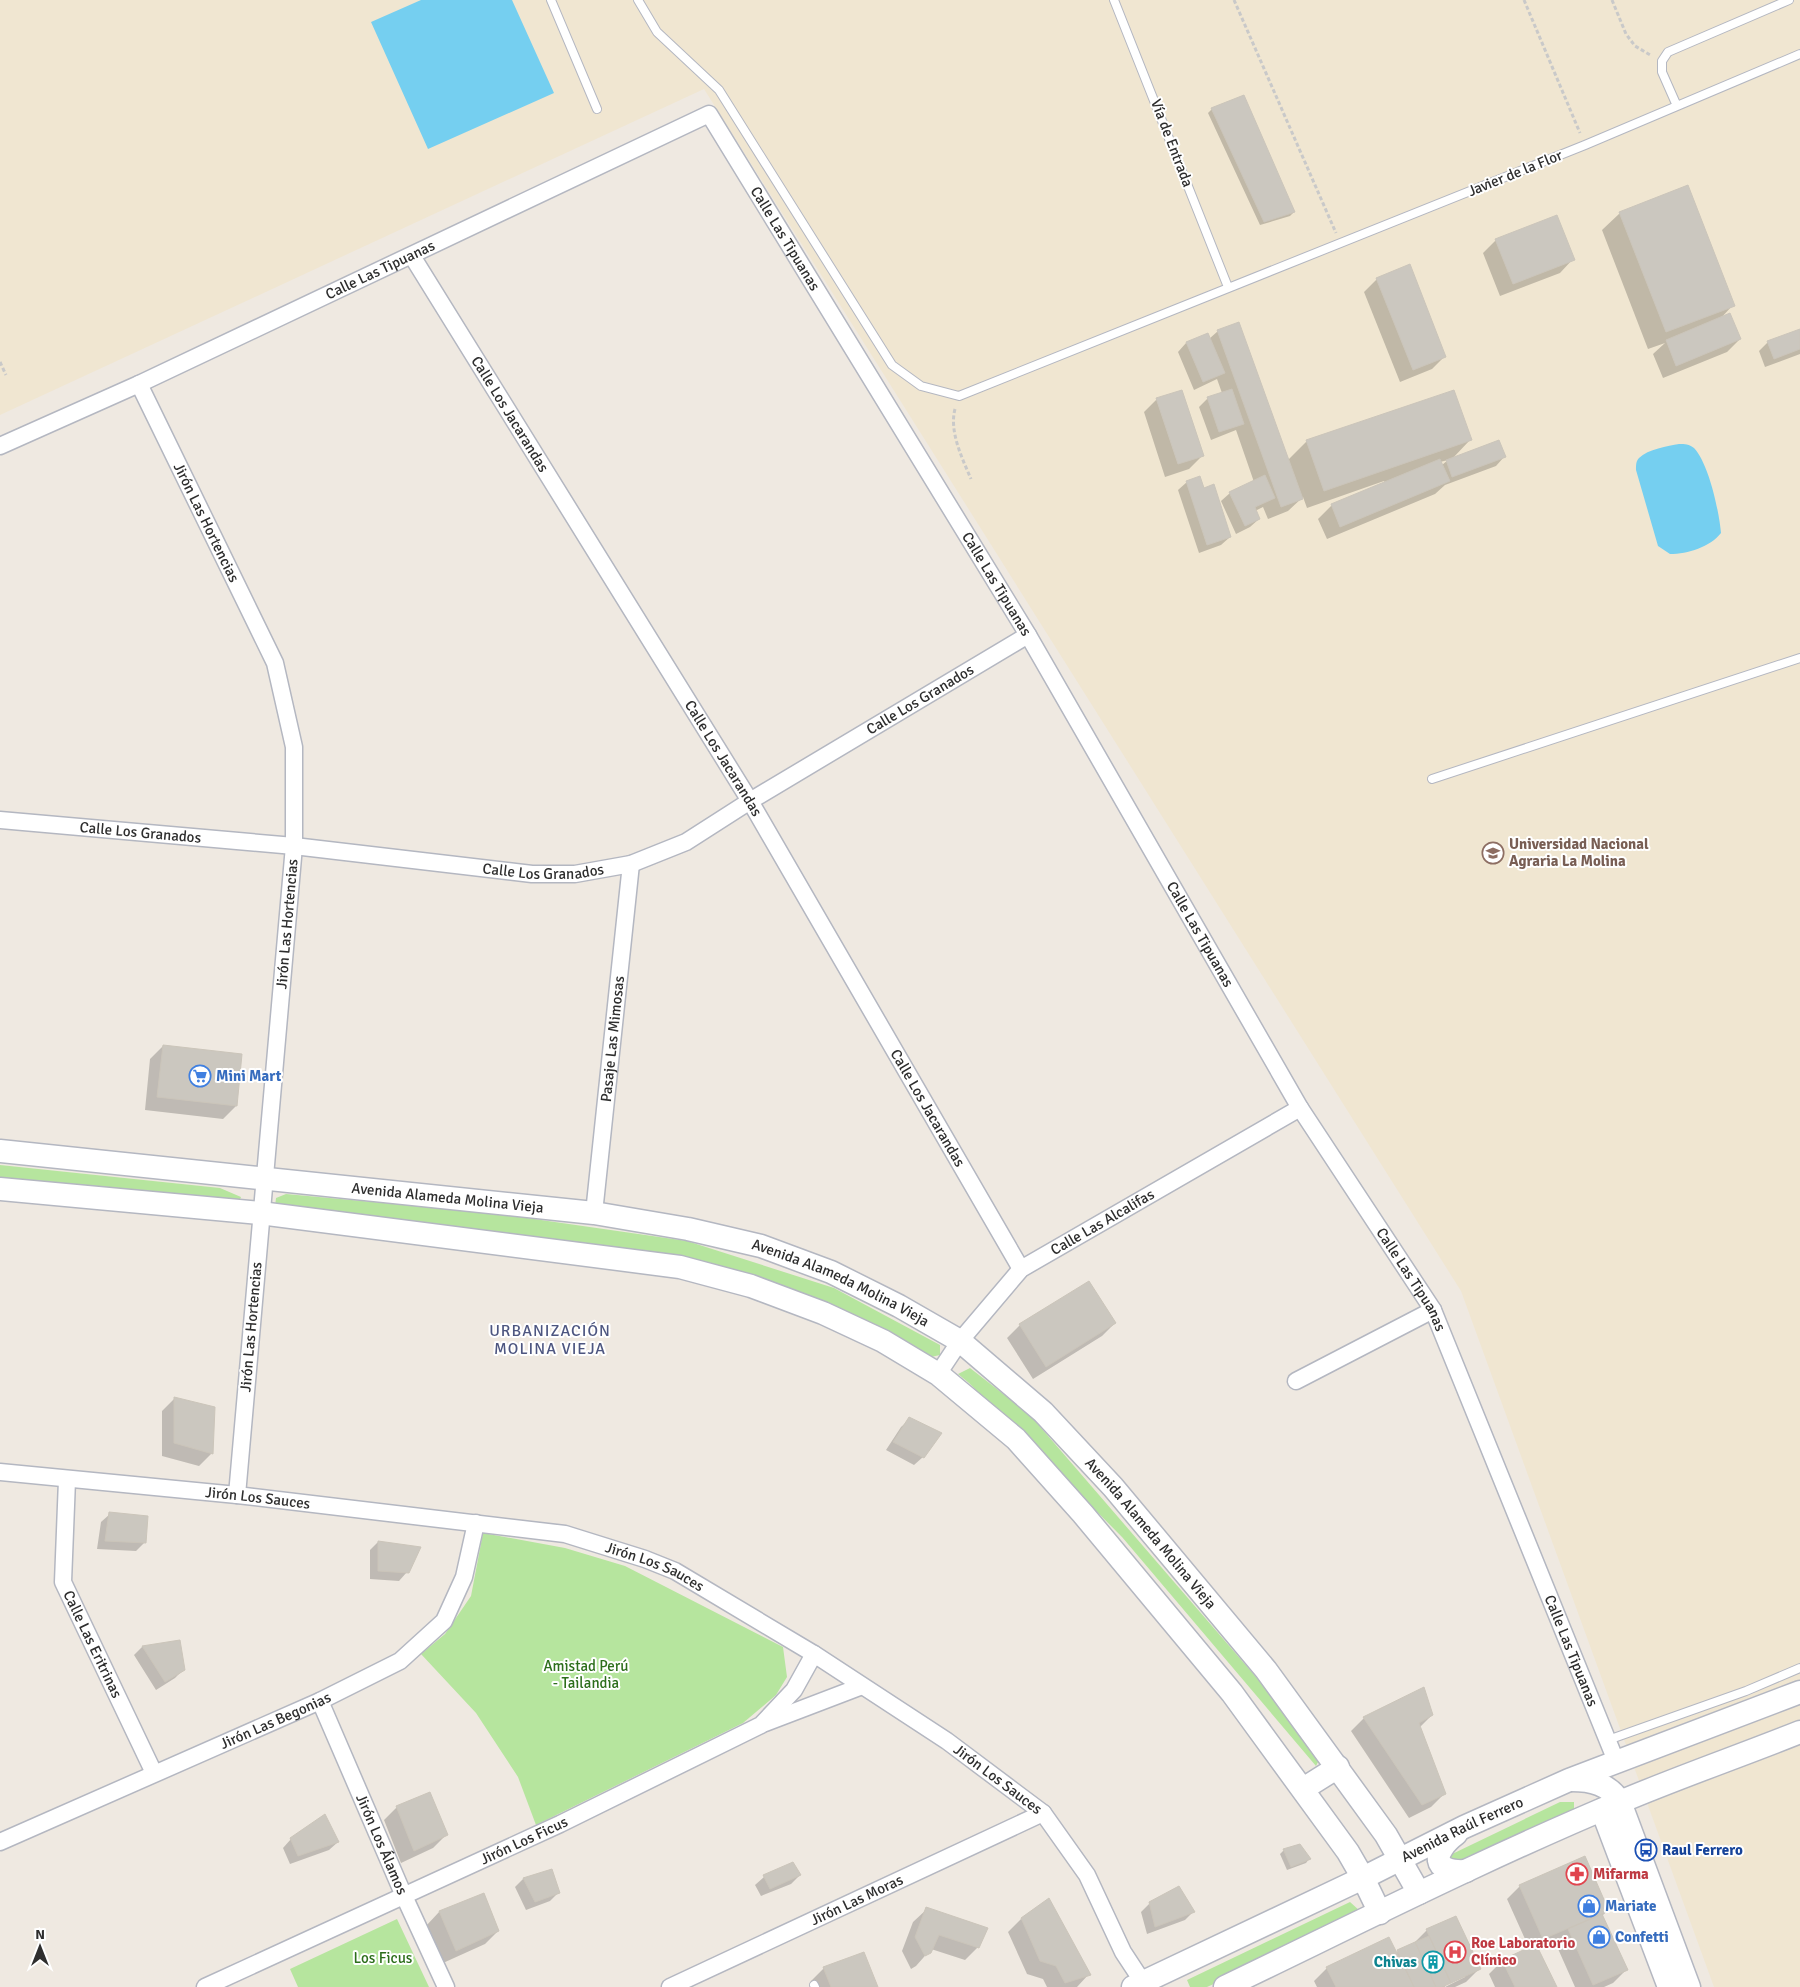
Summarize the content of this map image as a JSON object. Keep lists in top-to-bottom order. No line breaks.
{"streets":{"street":["Calle Las Tipuanas","Calle Los Jacarandas","Jirón Las Hortencias","Calle Los Granados","Pasaje Las Mimosas","Avenida Alameda Molina Vieja","Calle Las Alcalifas","Jirón Los Sauces","Calle Las Eritrinas","Jirón Las Begonias","Avenida Raúl Ferrero","Jirón Los Ficus","Jirón Los Álamos","Jirón Las Moras"],"lane":["Vía de Entrada","Javier de la Flor"]},"crossings":[["Vía de Entrada","Javier de la Flor"],["Calle Las Tipuanas","Calle Los Jacarandas"],["Calle Las Tipuanas","Jirón Las Hortencias"],["Calle Las Tipuanas","Calle Los Granados"],["Calle Las Tipuanas","Calle Las Alcalifas"],["Calle Las Tipuanas","Avenida Raúl Ferrero"],["Calle Los Jacarandas","Calle Los Granados"],["Calle Los Jacarandas","Calle Las Alcalifas"],["Jirón Las Hortencias","Calle Los Granados"],["Jirón Las Hortencias","Avenida Alameda Molina Vieja"],["Jirón Las Hortencias","Jirón Los Sauces"],["Calle Los Granados","Pasaje Las Mimosas"],["Pasaje Las Mimosas","Avenida Alameda Molina Vieja"],["Avenida Alameda Molina Vieja","Calle Las Alcalifas"],["Avenida Alameda Molina Vieja","Avenida Raúl Ferrero"],["Jirón Los Sauces","Calle Las Eritrinas"],["Jirón Los Sauces","Jirón Las Begonias"],["Jirón Los Sauces","Avenida Raúl Ferrero"],["Jirón Los Sauces","Jirón Los Ficus"],["Jirón Los Sauces","Jirón Las Moras"],["Calle Las Eritrinas","Jirón Las Begonias"],["Jirón Las Begonias","Jirón Los Álamos"],["Jirón Los Ficus","Jirón Los Álamos"]],"districts":["URBANIZACIÓN MOLINA VIEJA"],"parks":["Amistad Perú - Tailandia","Los Ficus"],"places":{"school or university":["Universidad Nacional Agraria La Molina"],"supermarket":["Mini Mart"],"bus stop":["Raul Ferrero"],"pharmacy":["Mifarma"],"shop":["Mariate","Confetti"],"hospital":["Roe Laboratorio Clínico"],"building":["Chivas"]},"north":"top"}
